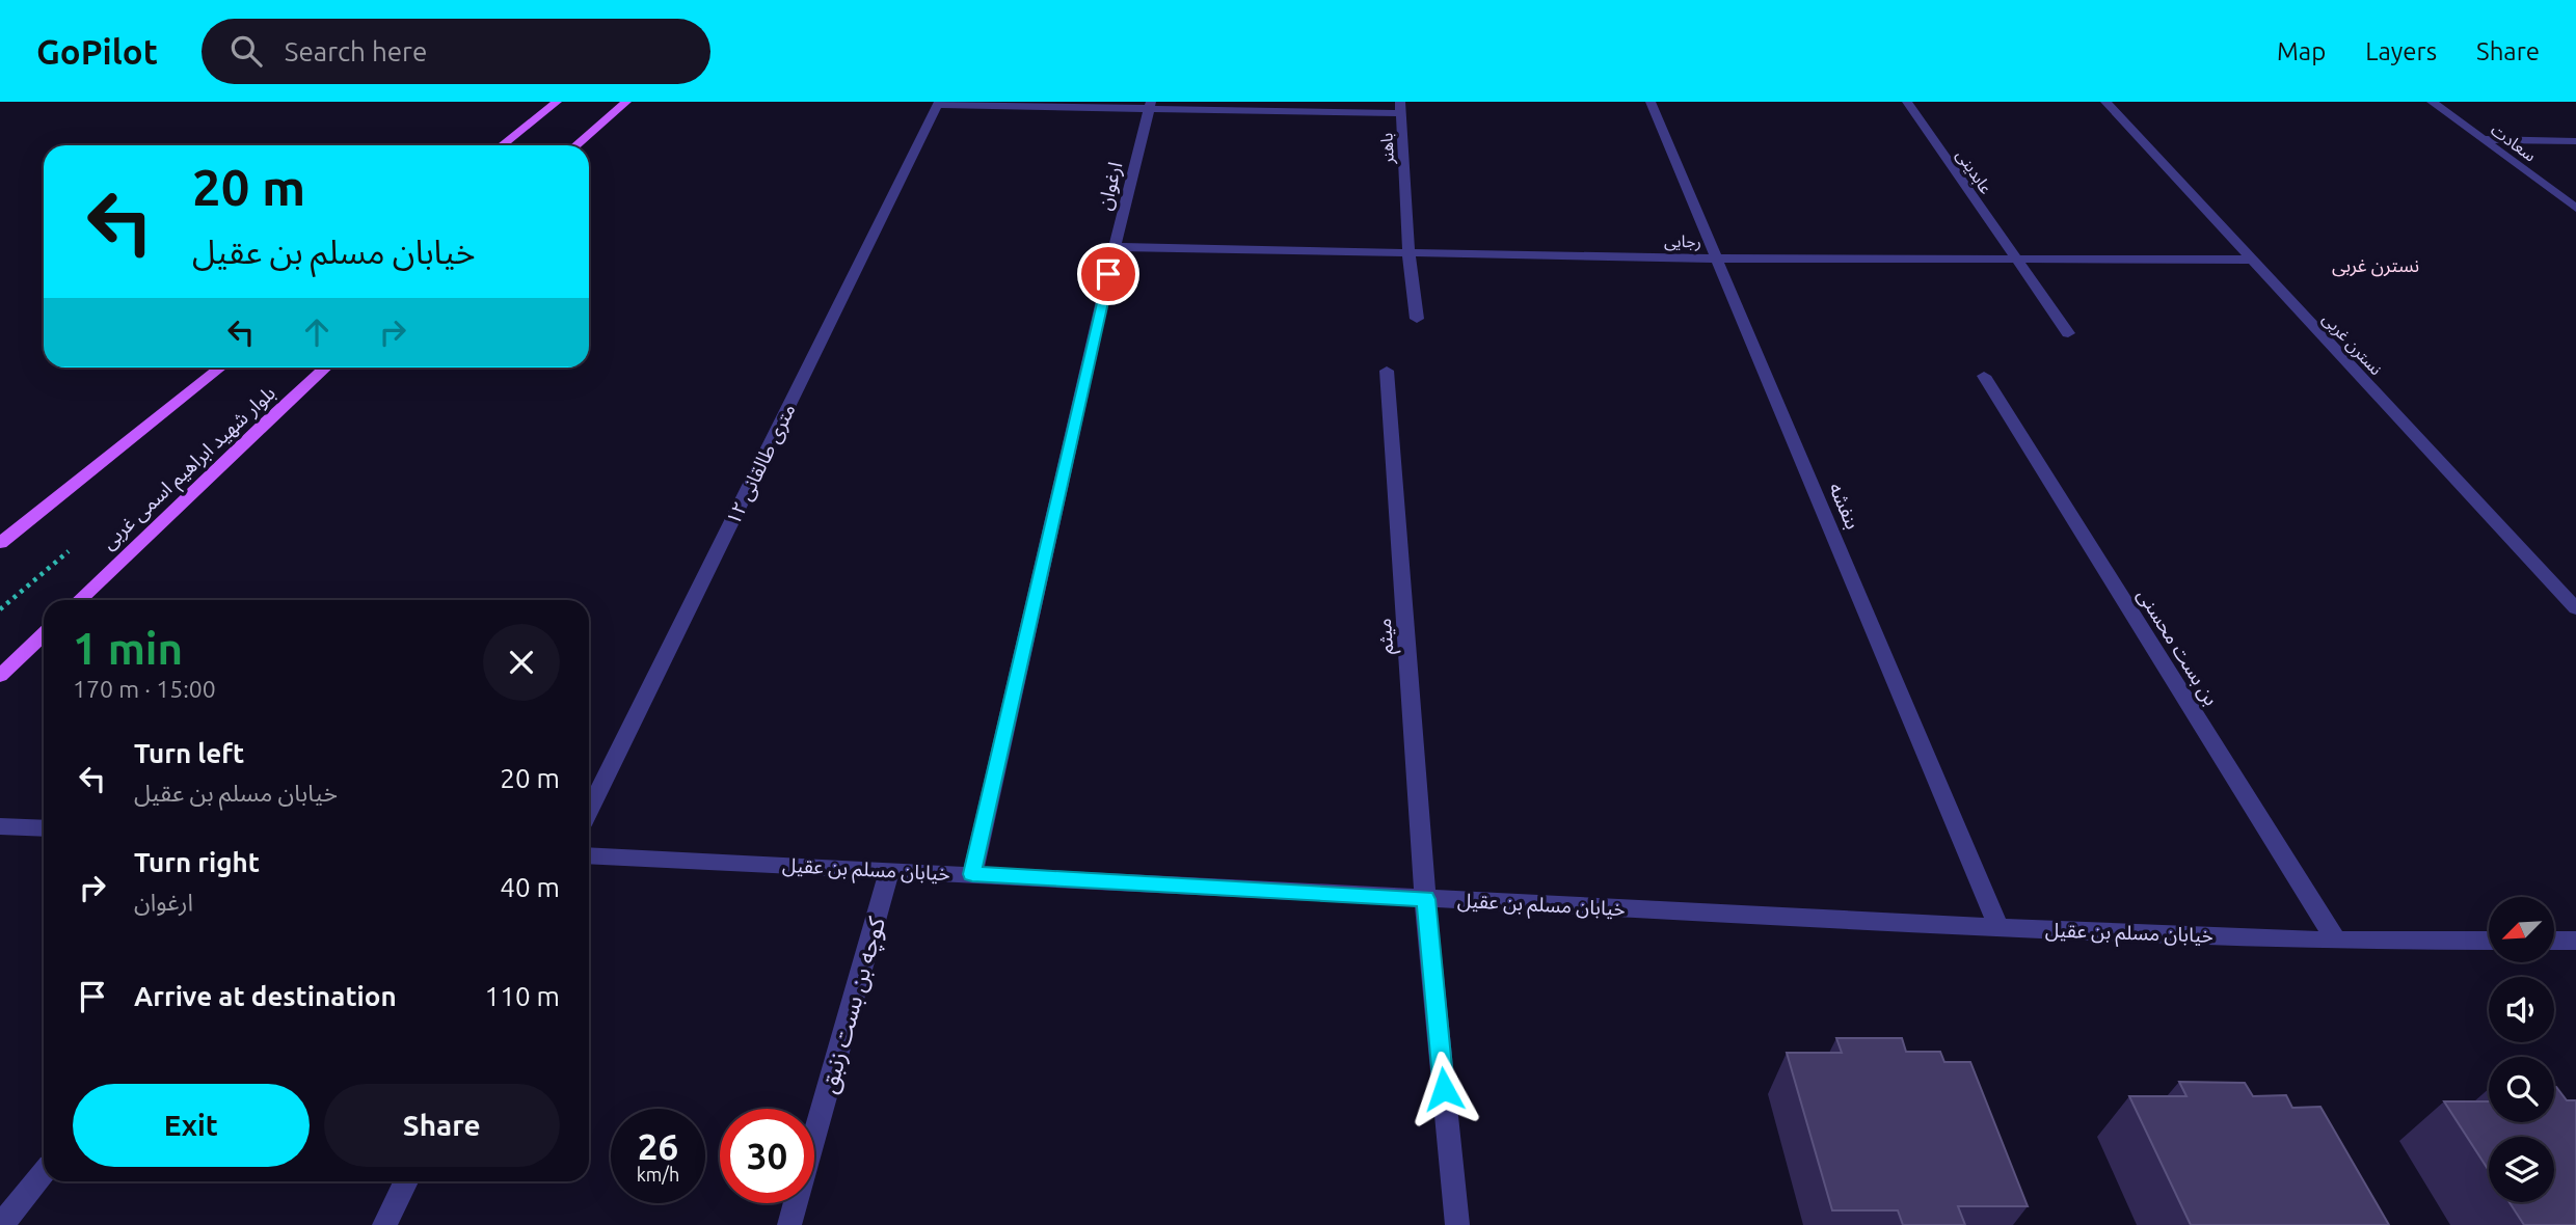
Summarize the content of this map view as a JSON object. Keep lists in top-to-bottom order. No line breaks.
{"streets":{"main road":["بلوار شهید ابراهیم اسمی غربی"],"street":["سعادت","باهنر","عابدینی","ارغوان","رجایی","نسترن غربی","۱۲ متری طالقانی","بنفشه","میثم","بن بست محسنی","خیابان مسلم بن عقیل","کوچه بن بست زنبق"]},"crossings":[["باهنر","ارغوان"],["باهنر","رجایی"],["باهنر","۱۲ متری طالقانی"],["عابدینی","رجایی"],["ارغوان","رجایی"],["ارغوان","خیابان مسلم بن عقیل"],["رجایی","نسترن غربی"],["رجایی","بنفشه"],["بنفشه","خیابان مسلم بن عقیل"],["میثم","خیابان مسلم بن عقیل"],["بن بست محسنی","خیابان مسلم بن عقیل"],["خیابان مسلم بن عقیل","کوچه بن بست زنبق"]],"districts":["نسترن غربی"],"north":"bottom left","page":{"header":"GoPilot","search":"Search here","nav":["Map","Layers","Share"],"turn":["20 m","خیابان مسلم بن عقیل"],"heading":["1 min","170 m · 15:00"],"list":[{"name":"Turn left","note":"خیابان مسلم بن عقیل","value":"20 m"},{"name":"Turn right","note":"ارغوان","value":"40 m"},{"name":"Arrive at destination","value":"110 m"}],"buttons":["Exit","Share"],"speed":"26 km/h","limit":"30"}}
